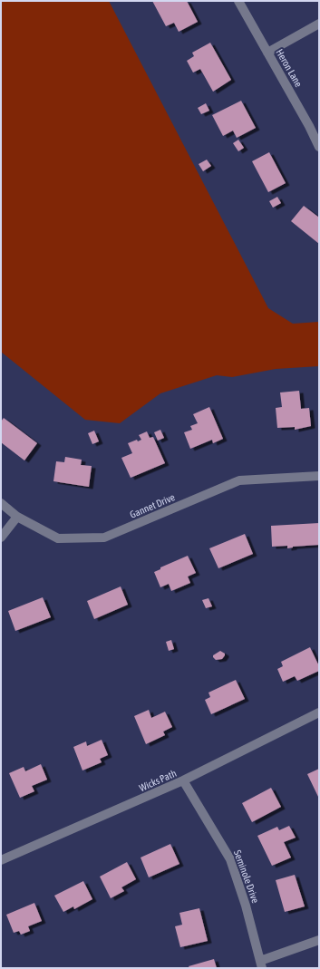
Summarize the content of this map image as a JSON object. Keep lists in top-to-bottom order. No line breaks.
{"streets":{"street":["Heron Lane","Gannet Drive","Wicks Path","Seminole Drive"]},"crossings":[["Wicks Path","Seminole Drive"]]}
